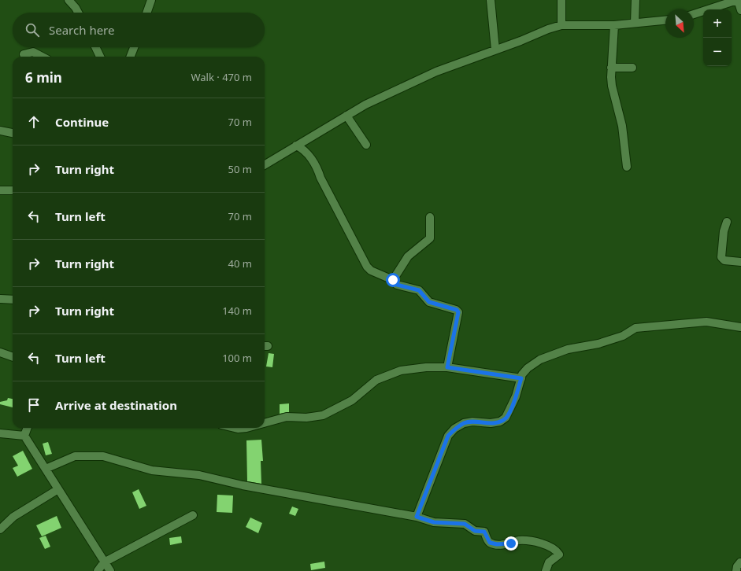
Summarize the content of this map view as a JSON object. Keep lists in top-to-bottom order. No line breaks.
{"north":"bottom right","page":{"map_buttons":["+","−"],"search":"Search here","heading":["6 min","Walk · 470 m"],"list":[["Continue","70 m"],["Turn right","50 m"],["Turn left","70 m"],["Turn right","40 m"],["Turn right","140 m"],["Turn left","100 m"],"Arrive at destination"]}}
